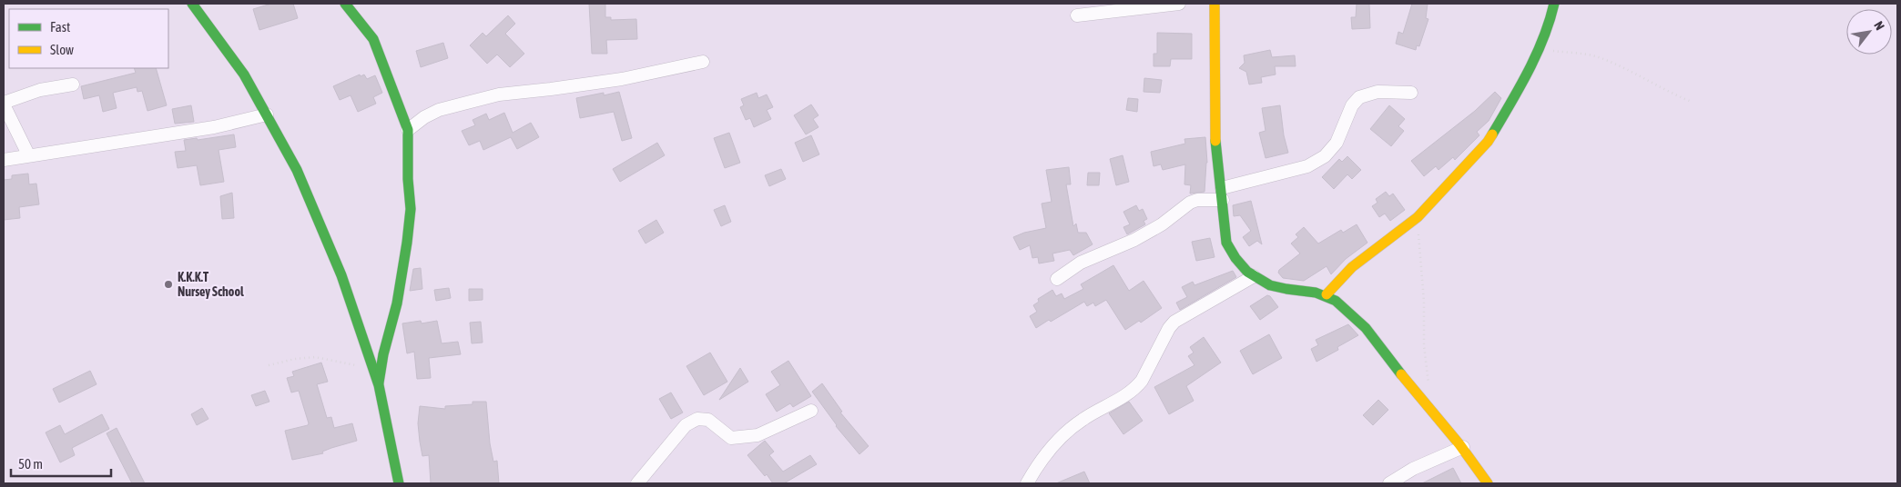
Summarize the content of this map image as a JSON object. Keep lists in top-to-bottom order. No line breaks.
{"places":["K.K.K.T Nursey School"],"legend":["Fast","Slow"],"scale_bar":"50 m","north":"top right"}
